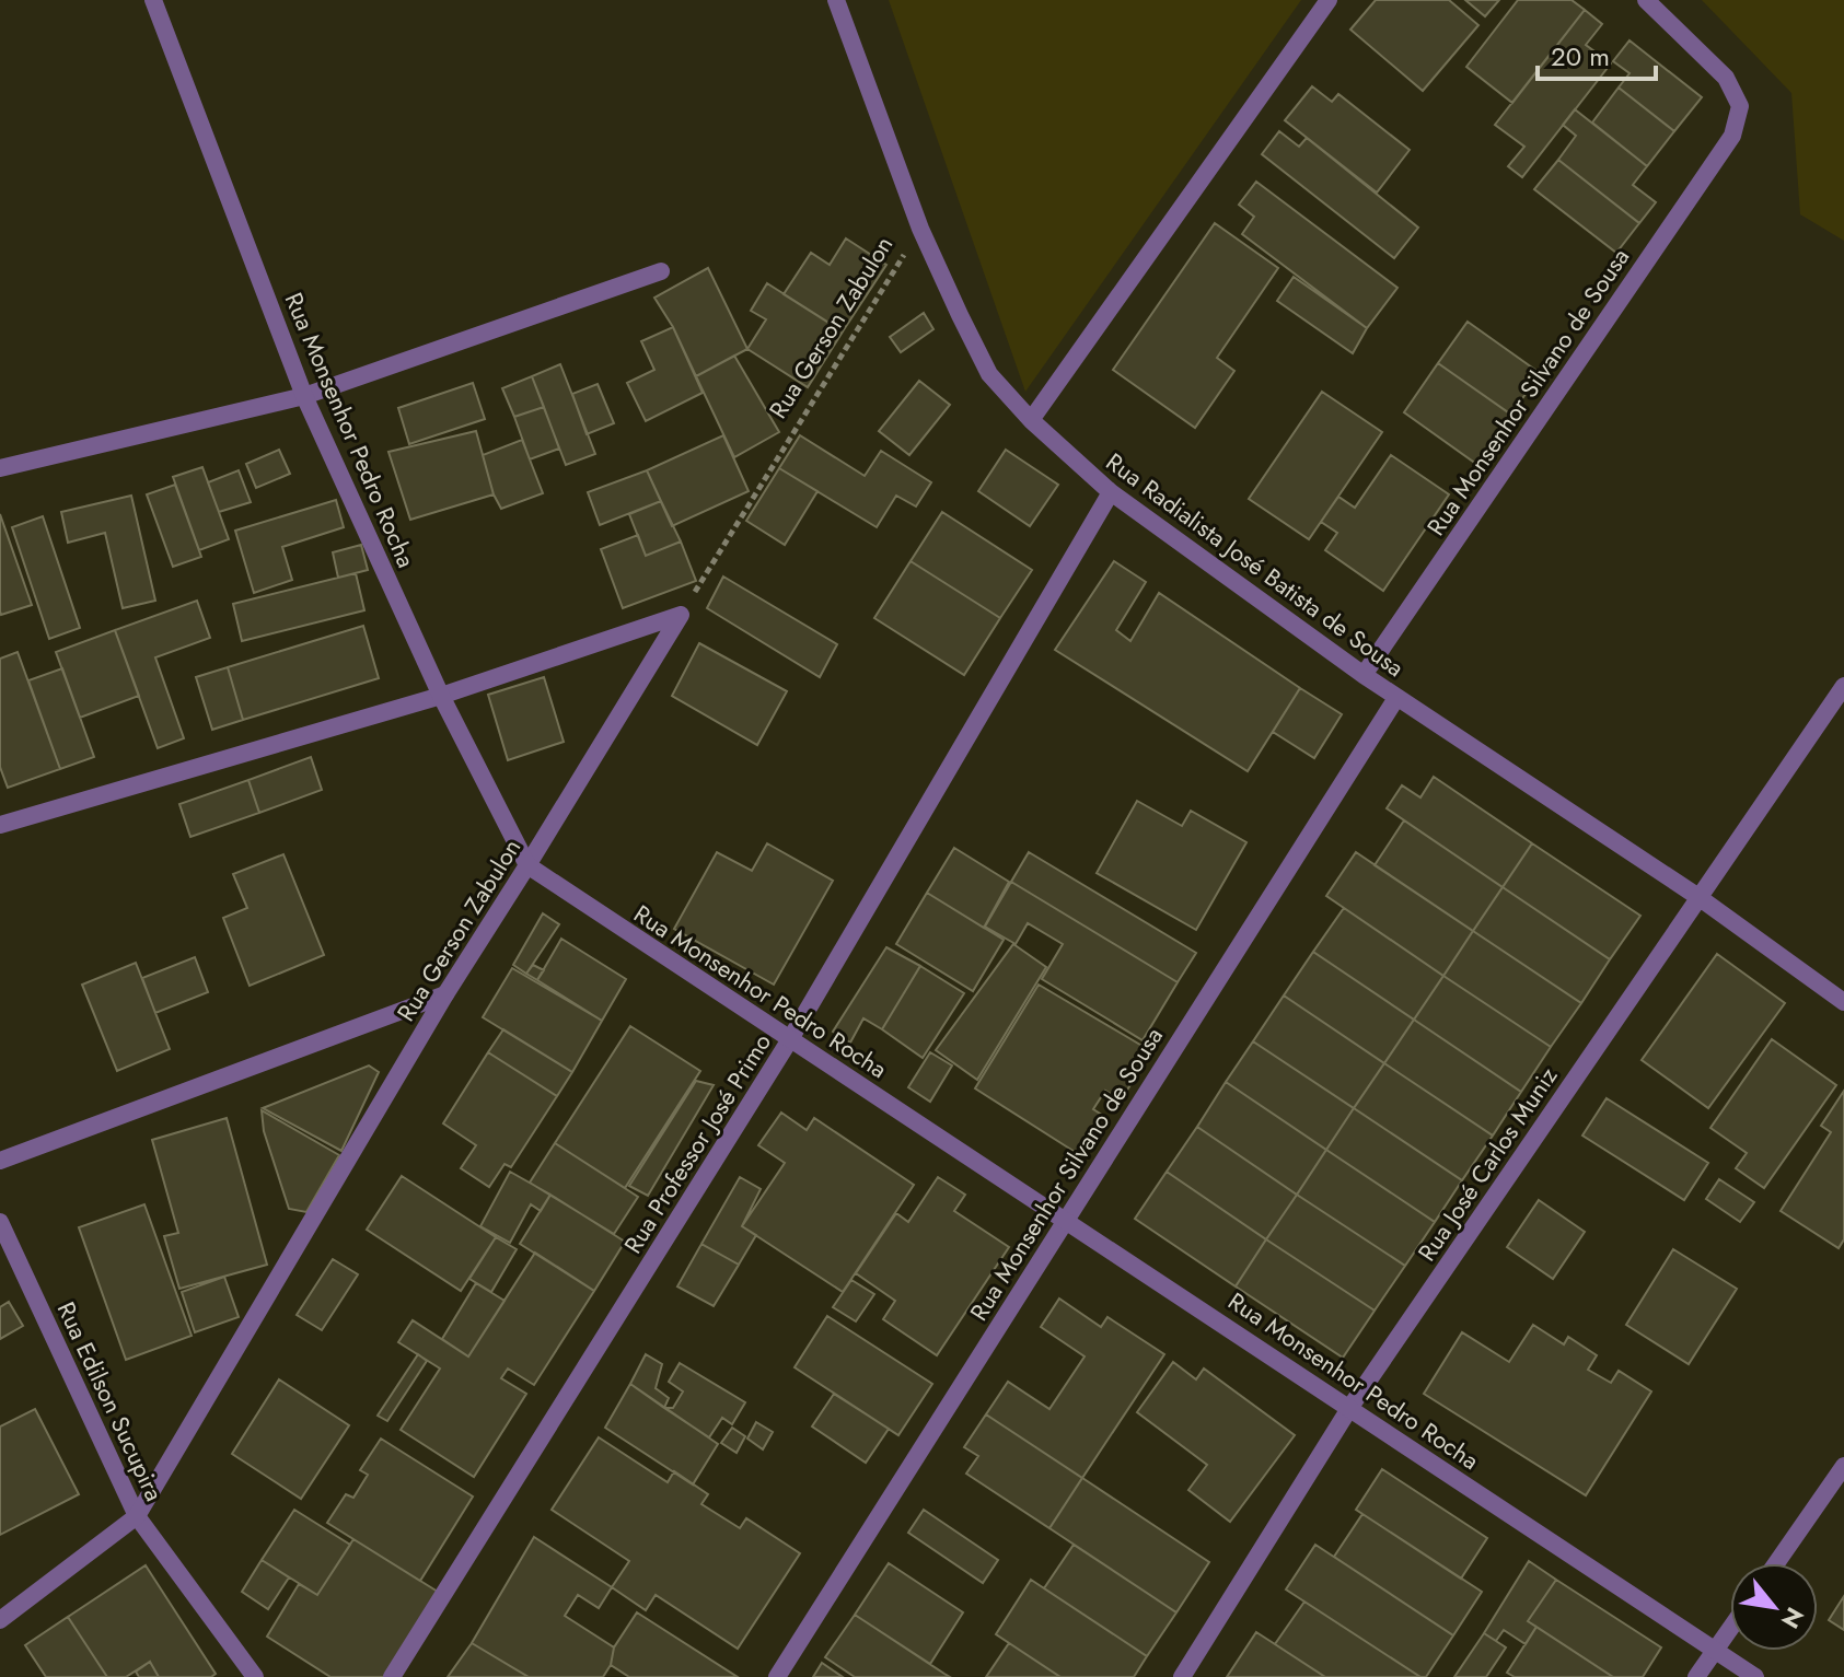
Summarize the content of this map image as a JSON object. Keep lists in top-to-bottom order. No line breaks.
{"streets":{"street":["Rua Gerson Zabulon","Rua Monsenhor Silvano de Sousa","Rua Monsenhor Pedro Rocha","Rua Radialista José Batista de Sousa","Rua Professor José Primo","Rua José Carlos Muniz","Rua Edilson Sucupira"]},"crossings":[["Rua Gerson Zabulon","Rua Monsenhor Pedro Rocha"],["Rua Gerson Zabulon","Rua Radialista José Batista de Sousa"],["Rua Gerson Zabulon","Rua Edilson Sucupira"],["Rua Monsenhor Silvano de Sousa","Rua Monsenhor Pedro Rocha"],["Rua Monsenhor Silvano de Sousa","Rua Radialista José Batista de Sousa"],["Rua Monsenhor Pedro Rocha","Rua Professor José Primo"],["Rua Monsenhor Pedro Rocha","Rua José Carlos Muniz"],["Rua Radialista José Batista de Sousa","Rua Professor José Primo"],["Rua Radialista José Batista de Sousa","Rua José Carlos Muniz"]],"scale_bar":"20 m","north":"bottom right"}
